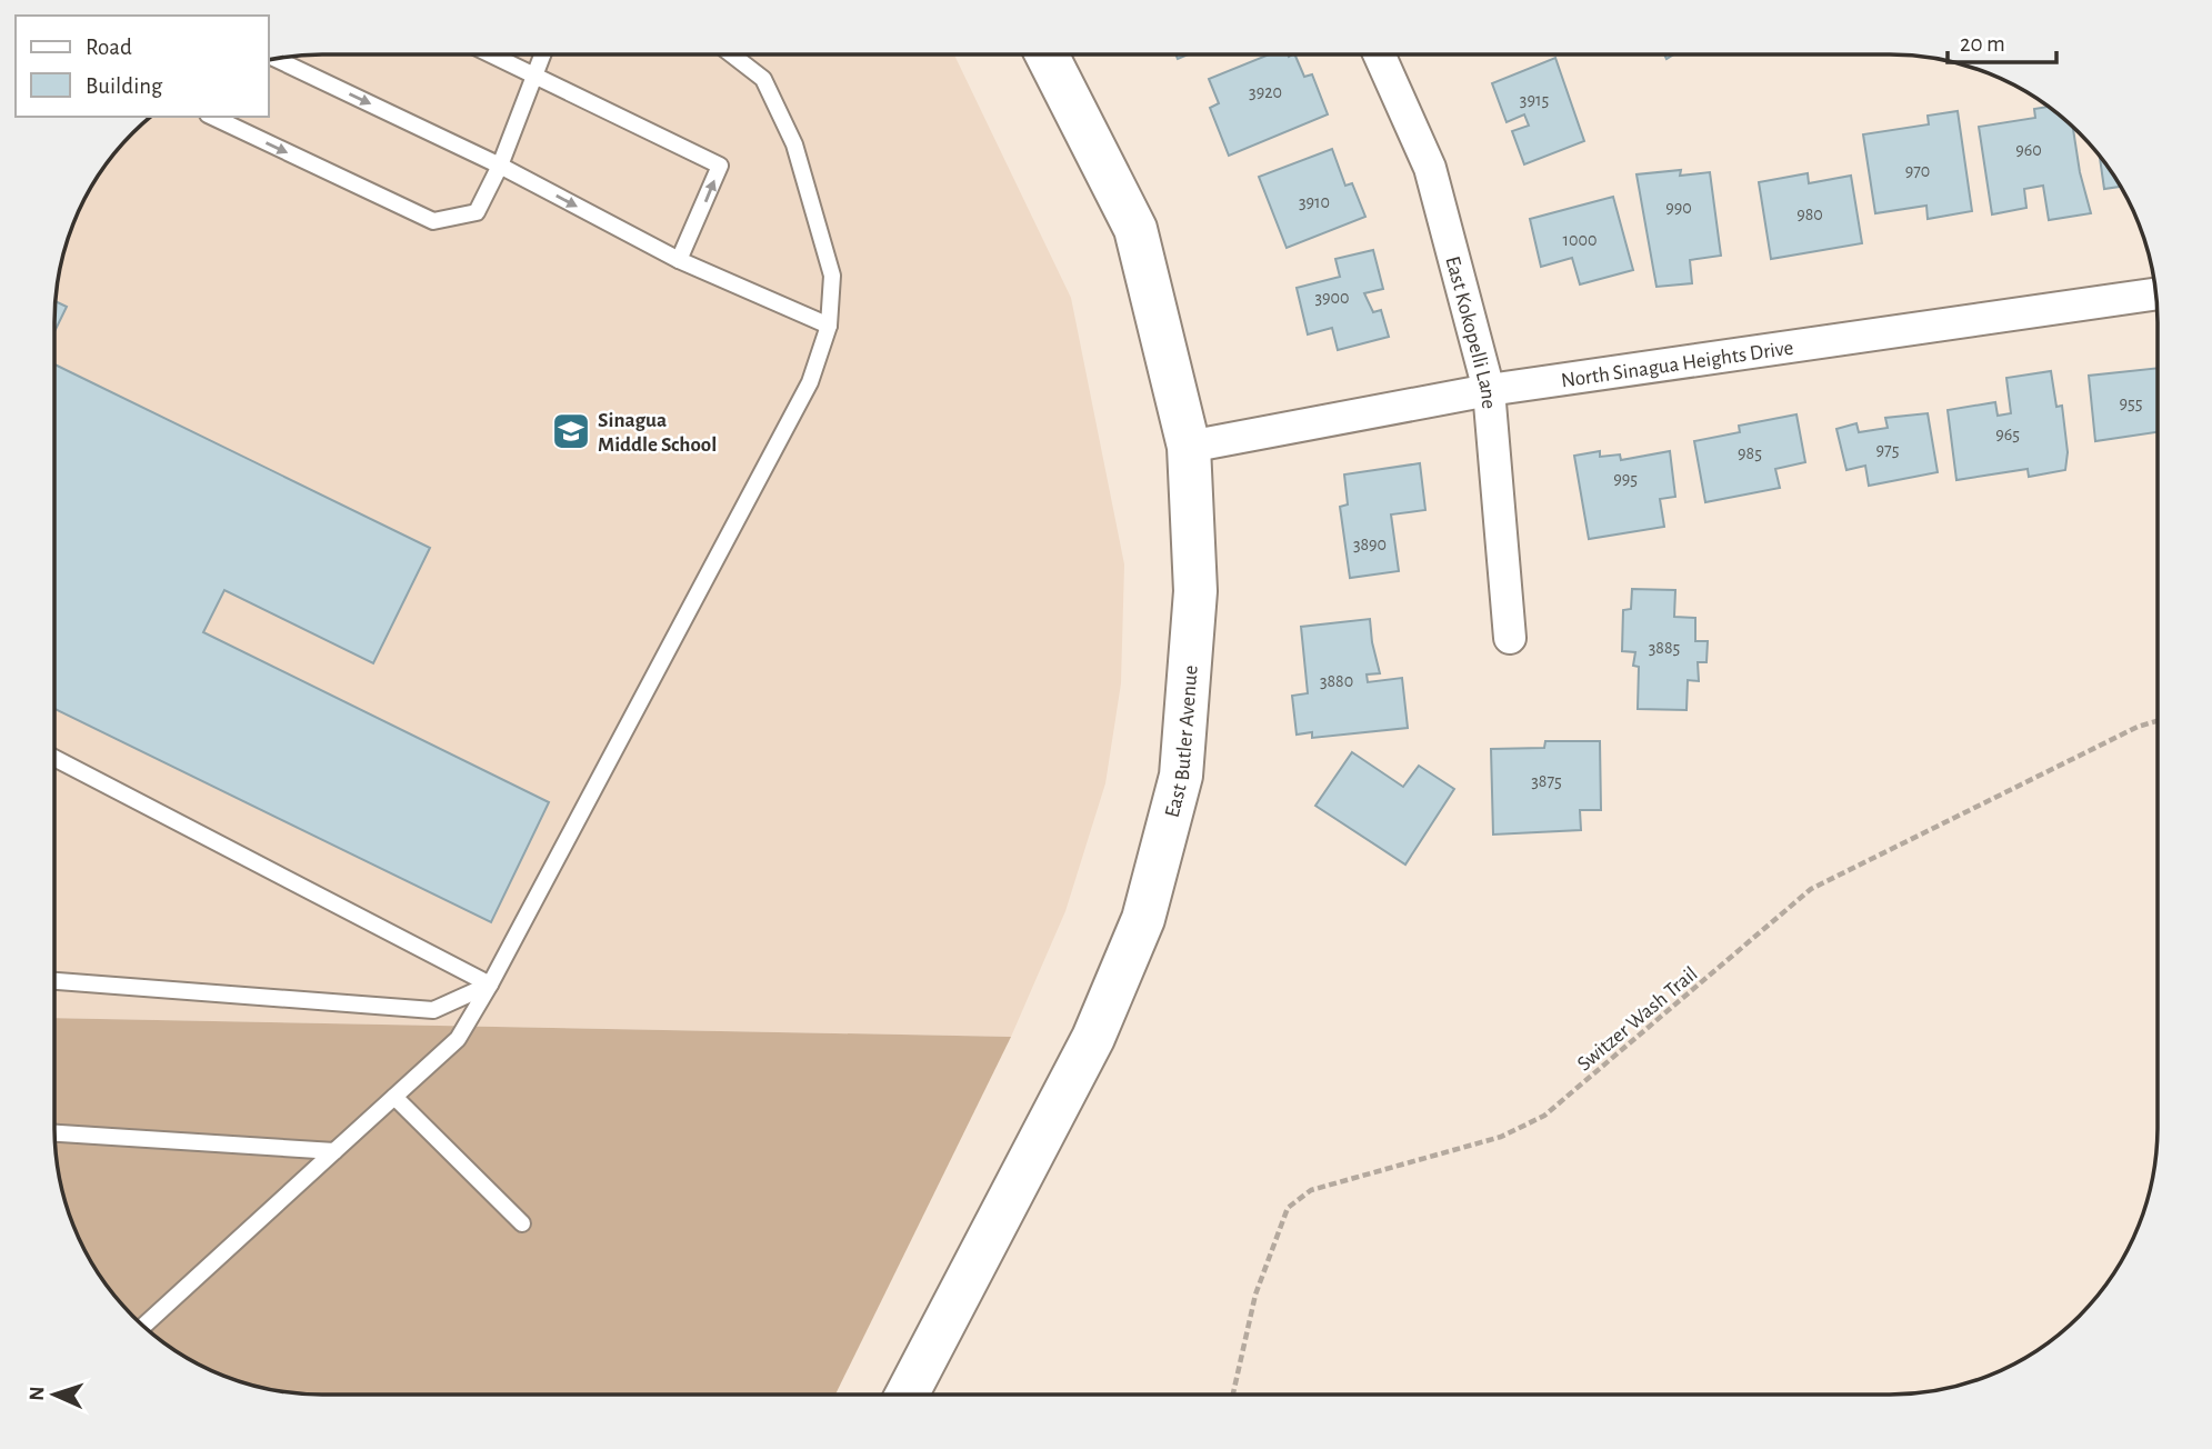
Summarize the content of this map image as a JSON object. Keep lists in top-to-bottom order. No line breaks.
{"streets":{"street":["East Kokopelli Lane","North Sinagua Heights Drive","East Butler Avenue"],"path":["Switzer Wash Trail"]},"crossings":[["East Kokopelli Lane","North Sinagua Heights Drive"],["North Sinagua Heights Drive","East Butler Avenue"]],"places":{"school or university":["Sinagua Middle School"]},"house_numbers":["3920","3915","960","970","3910","990","980","1000","3900","955","965","975","985","995","3890","3885","3880","3875"],"legend":["Road","Building"],"scale_bar":"20 m","north":"left"}
